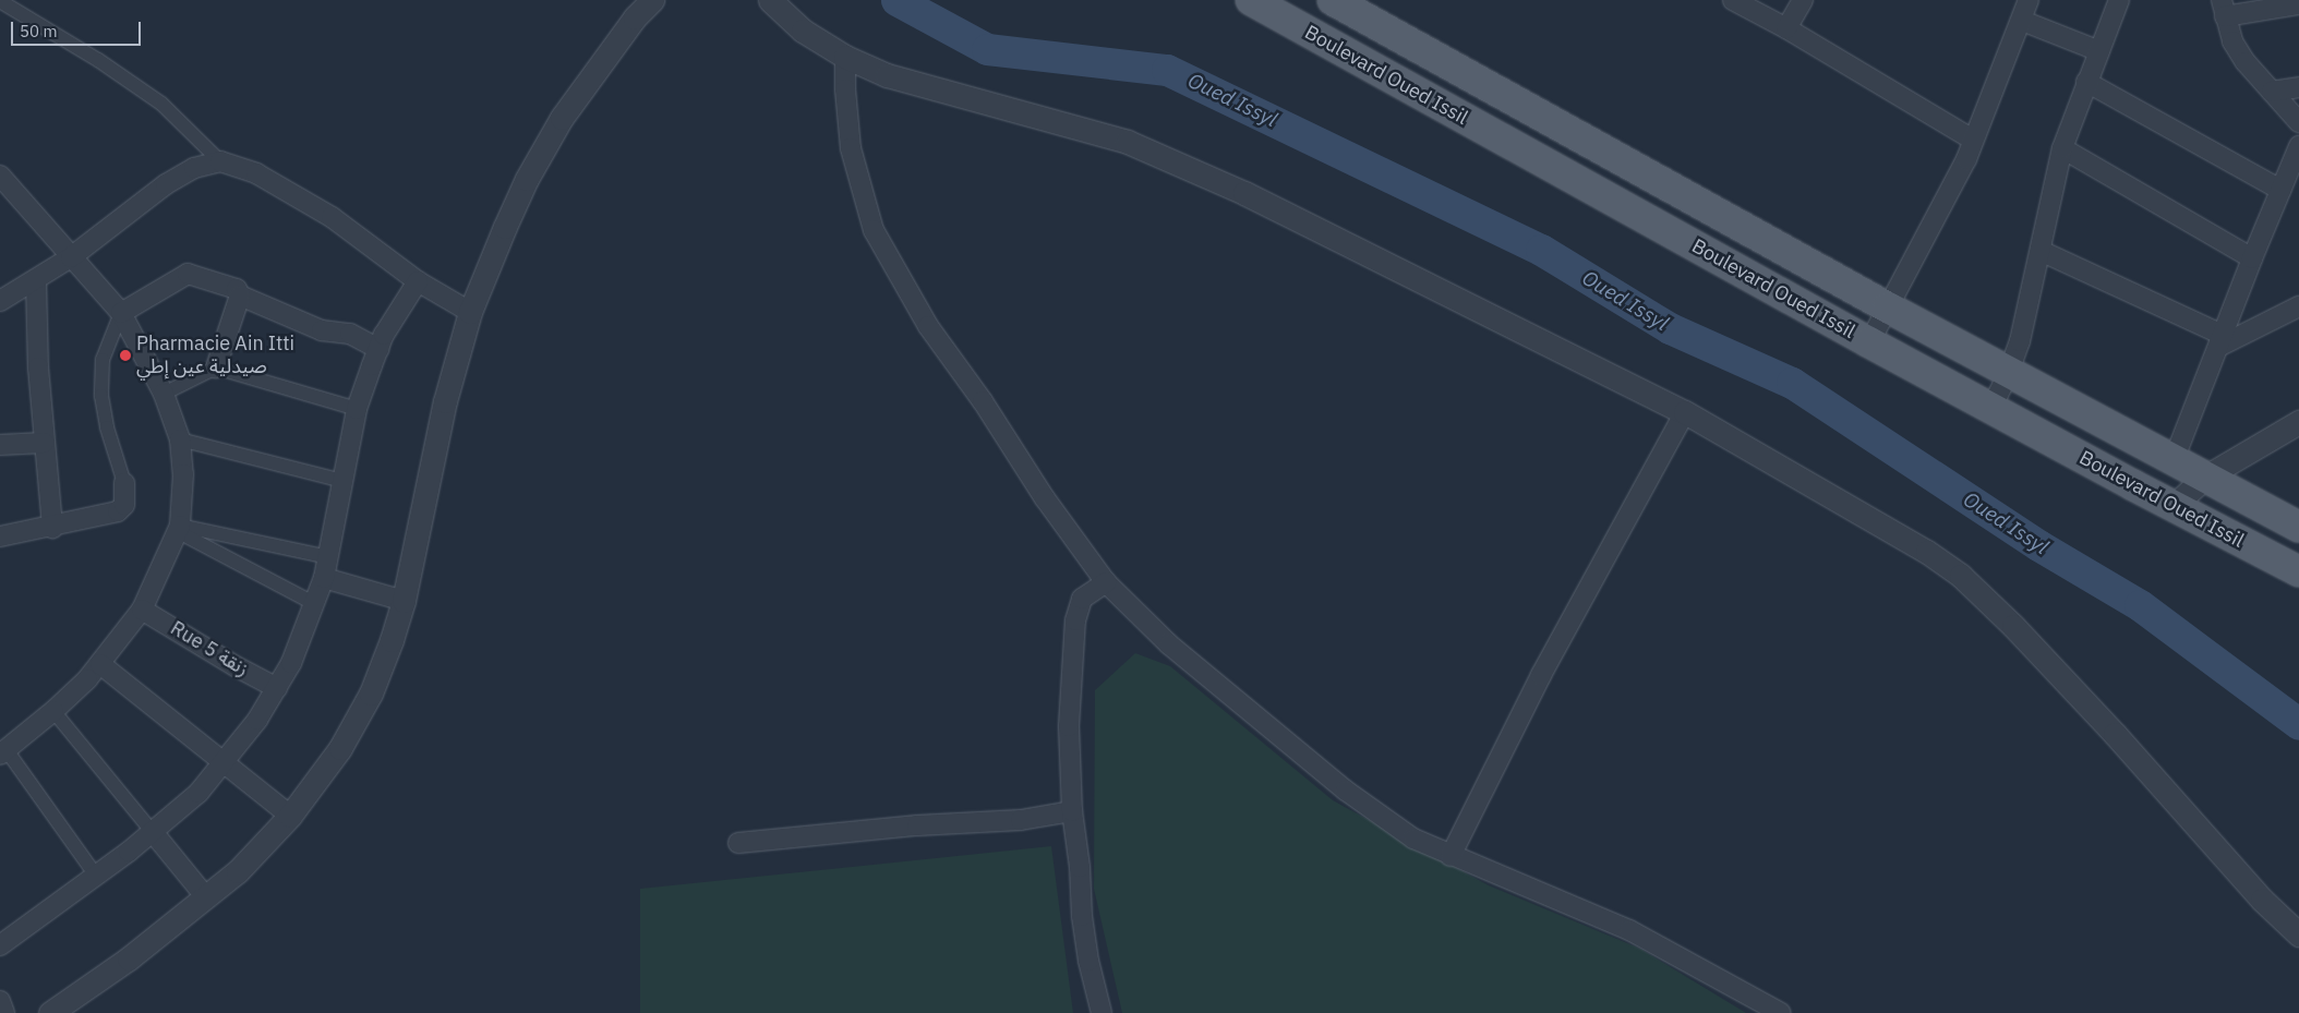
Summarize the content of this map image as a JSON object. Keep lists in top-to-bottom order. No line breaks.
{"streets":{"main road":["Boulevard Oued Issil"],"street":["Rue 5 زنقة"]},"water":["Oued Issyl"],"places":["Pharmacie Ain Itti صيدلية عين إطي"],"scale_bar":"50 m"}
